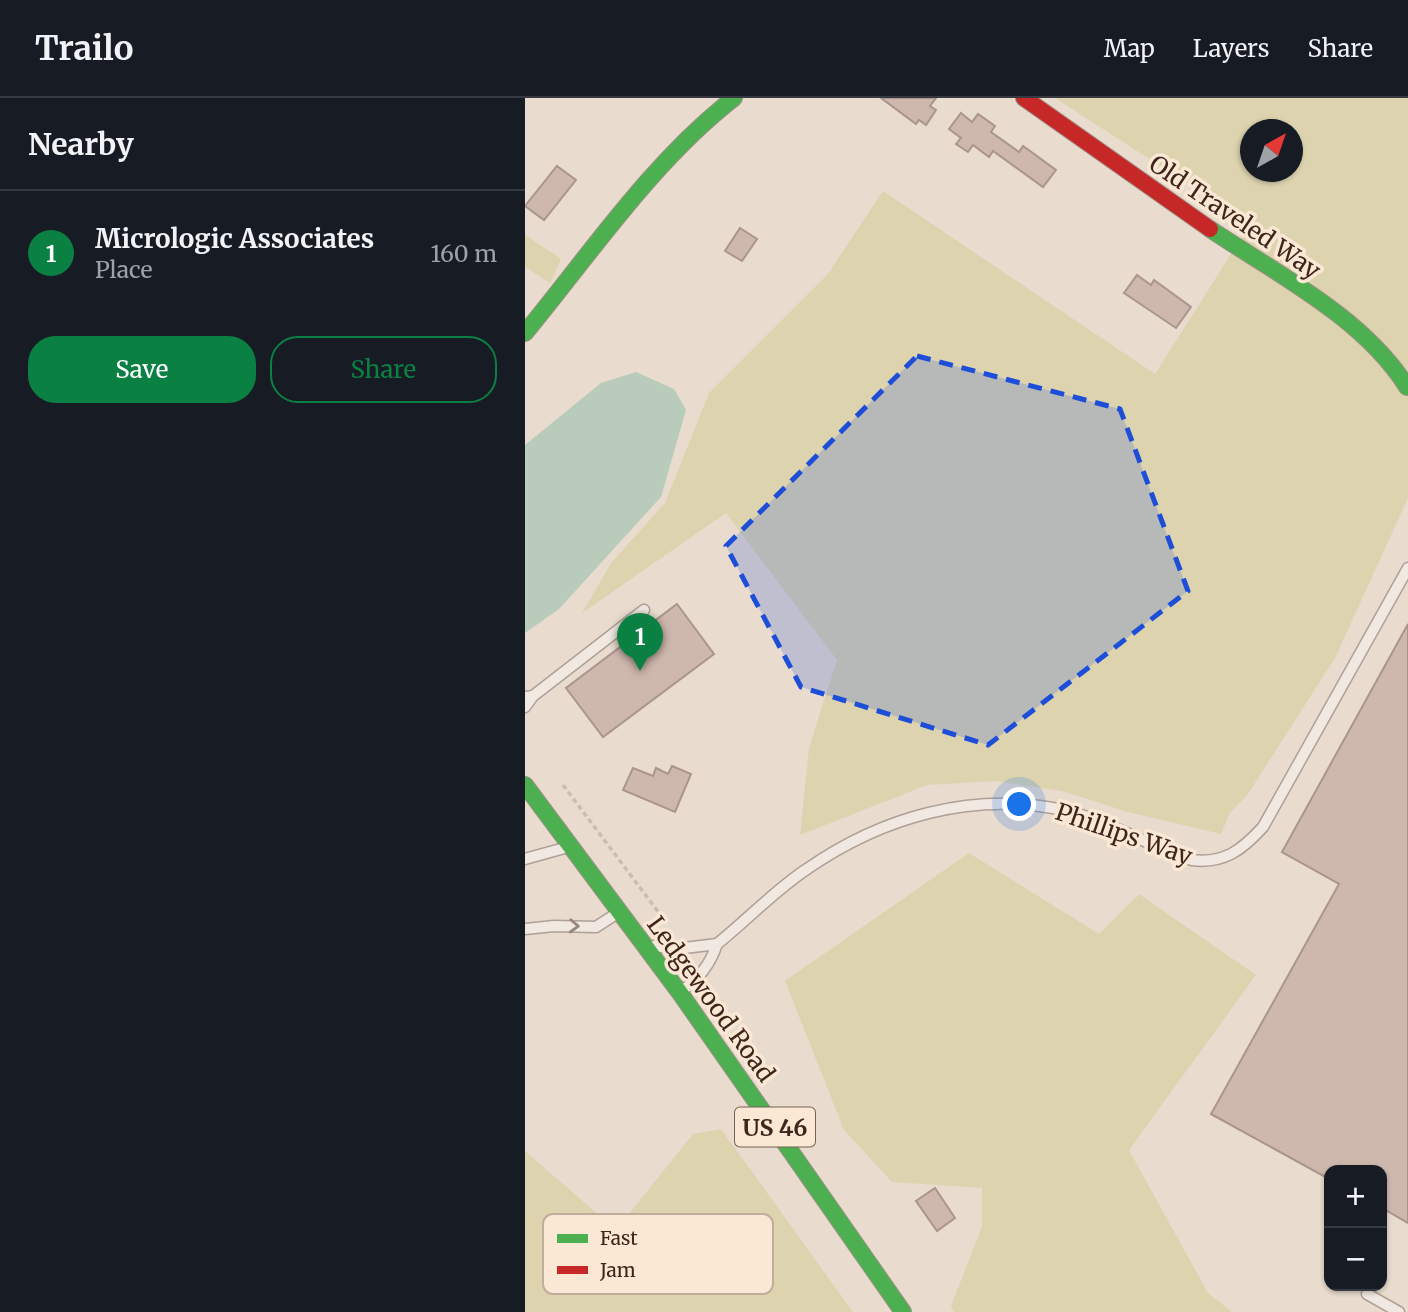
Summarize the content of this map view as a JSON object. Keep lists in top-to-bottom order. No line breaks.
{"streets":{"street":["Old Traveled Way","Ledgewood Road","US 46"],"lane":["Phillips Way"]},"crossings":[["Phillips Way","Ledgewood Road"]],"legend":["Fast","Jam"],"north":"top right","page":{"header":"Trailo","nav":["Map","Layers","Share"],"heading":"Nearby","list":[{"mark":"1","name":"Micrologic Associates","note":"Place","value":"160 m"}],"buttons":["Save","Share"],"pins":"1","map_buttons":["+","−"]}}
